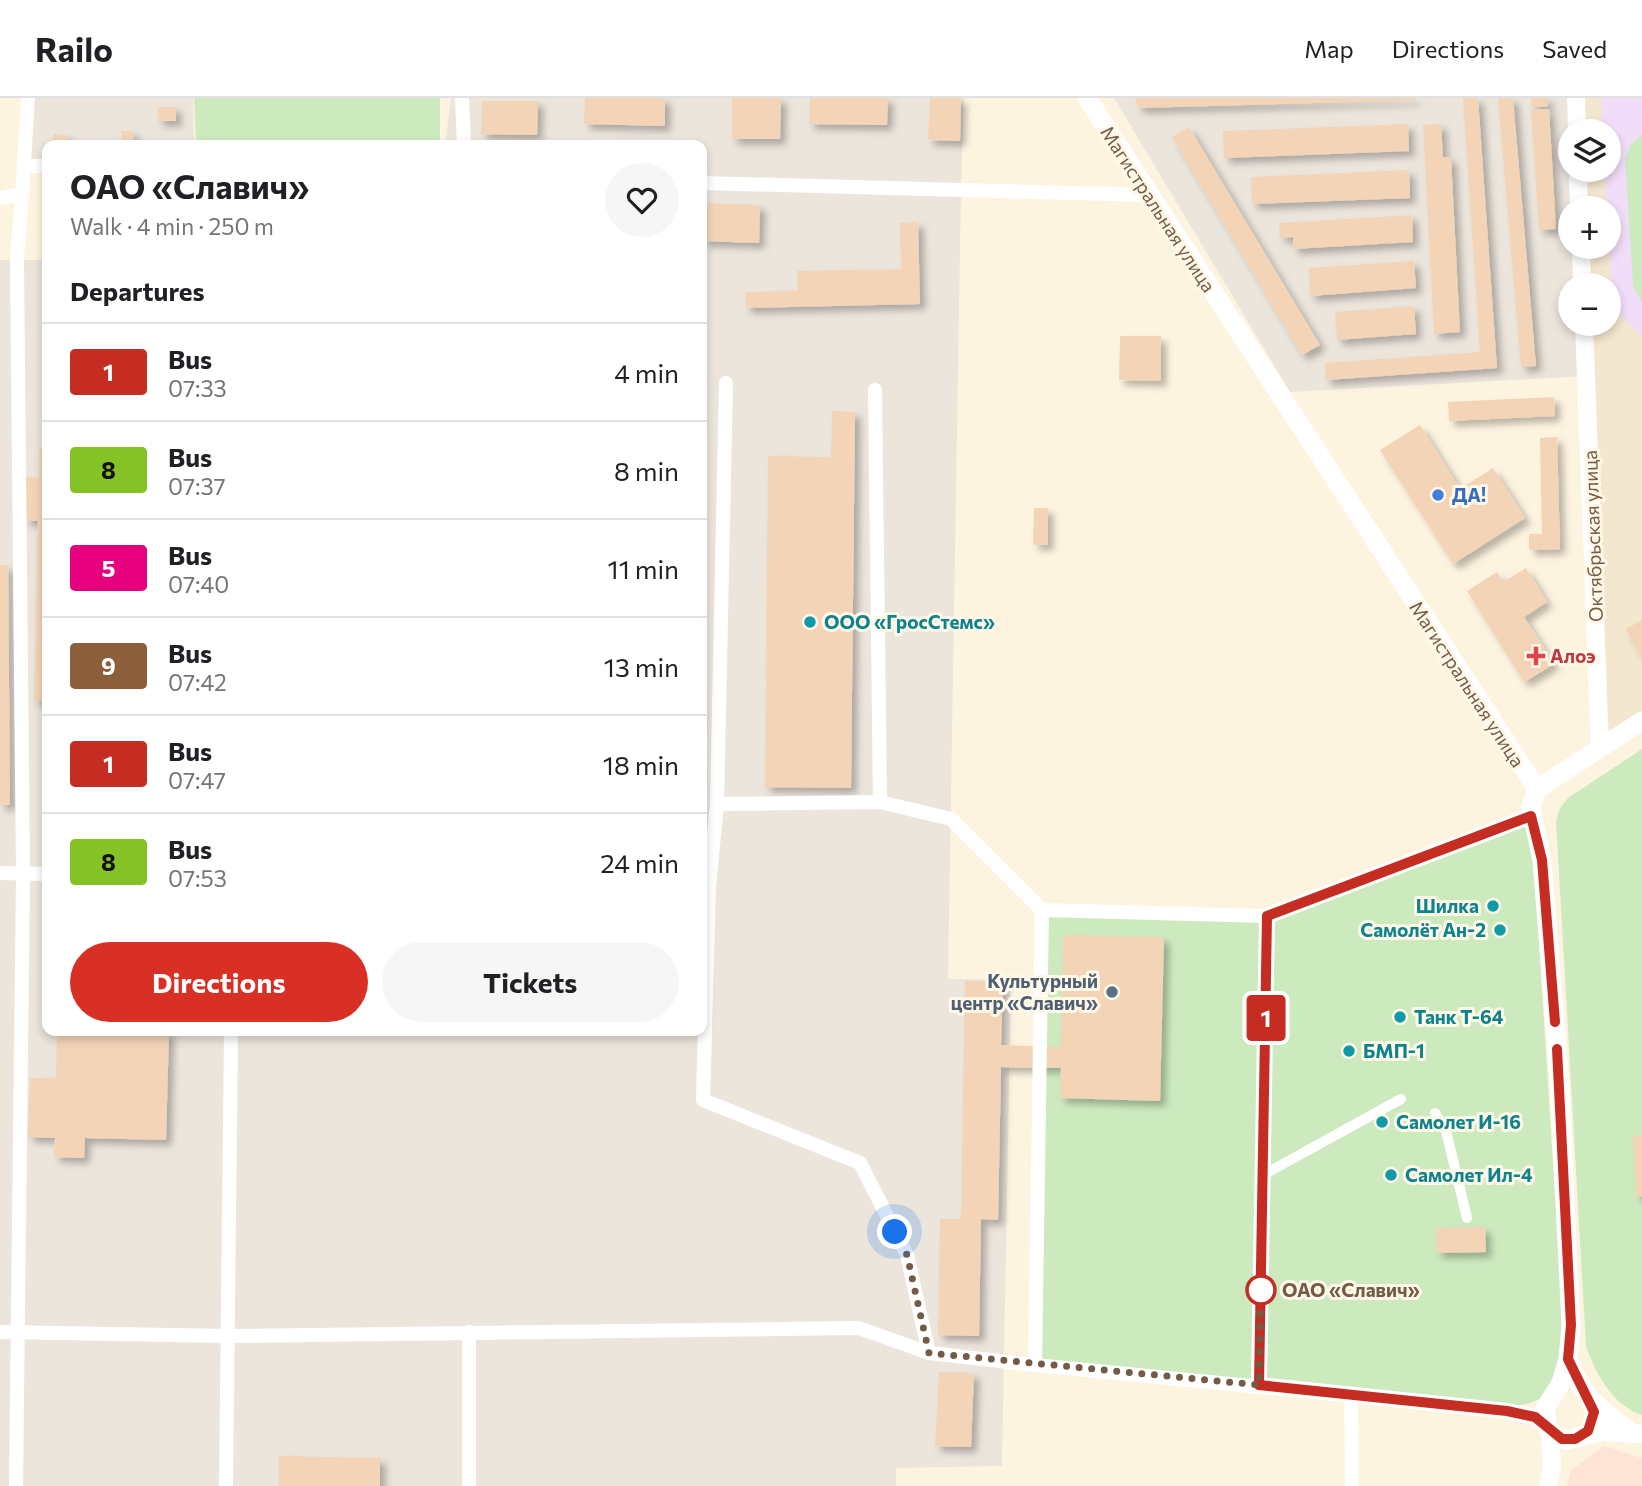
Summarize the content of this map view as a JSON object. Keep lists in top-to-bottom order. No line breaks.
{"streets":{"main road":["Магистральная улица"],"street":["Октябрьская улица"]},"places":{"other":["ДА!","ООО «ГросСтемс»","Шилка","Самолёт Ан-2","Культурный центр «Славич»","Танк Т-64","БМП-1","Самолет И-16","Самолет Ил-4","ОАО «Славич»"],"health":["Алоэ"]},"lines":["bus line 1"],"page":{"header":"Railo","nav":["Map","Directions","Saved"],"on_map":"1","map_buttons":["+","−"],"heading":[["ОАО «Славич»","Walk · 4 min · 250 m"],"Departures"],"list":[{"mark":"1","name":"Bus","note":"07:33","value":"4 min"},{"mark":"8","name":"Bus","note":"07:37","value":"8 min"},{"mark":"5","name":"Bus","note":"07:40","value":"11 min"},{"mark":"9","name":"Bus","note":"07:42","value":"13 min"},{"mark":"1","name":"Bus","note":"07:47","value":"18 min"},{"mark":"8","name":"Bus","note":"07:53","value":"24 min"}],"buttons":["Directions","Tickets"]}}
